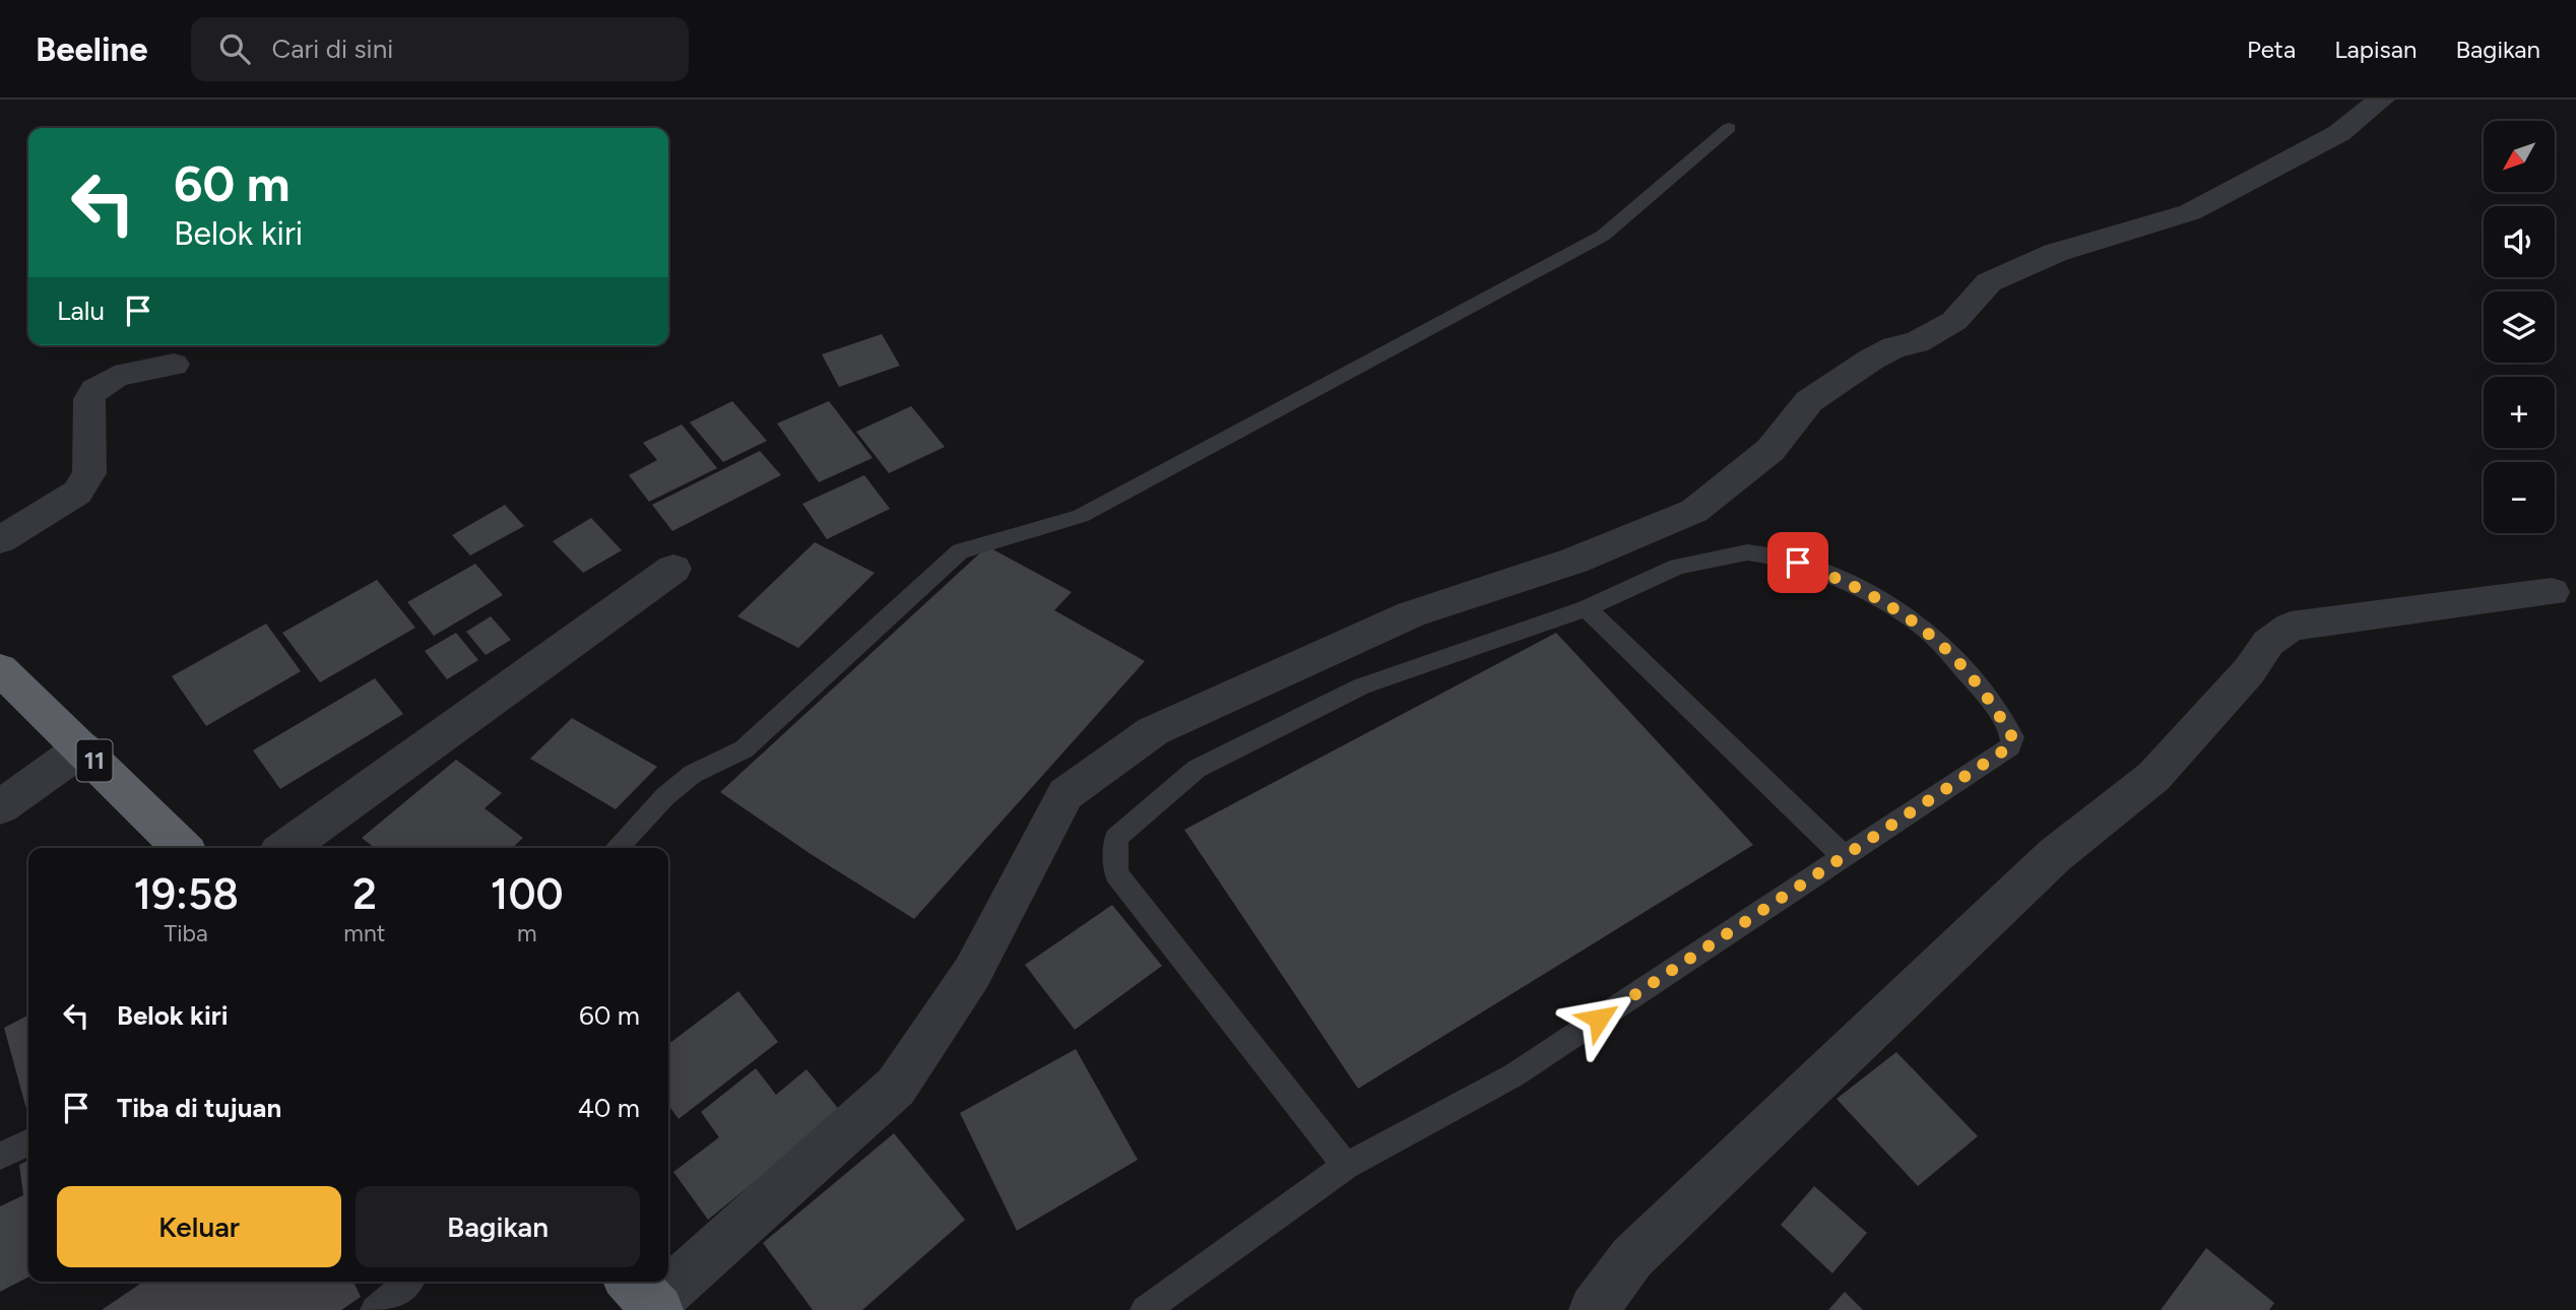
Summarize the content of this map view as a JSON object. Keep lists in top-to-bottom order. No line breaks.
{"streets":{"highway":["11"]},"north":"bottom left","page":{"header":"Beeline","search":"Cari di sini","nav":["Peta","Lapisan","Bagikan"],"map_buttons":["+","−"],"turn":["60 m","Belok kiri"],"then":"Lalu","eta":["19:58","Tiba","2","mnt","100","m"],"list":[{"name":"Belok kiri","value":"60 m"},{"name":"Tiba di tujuan","value":"40 m"}],"buttons":["Keluar","Bagikan"]}}
